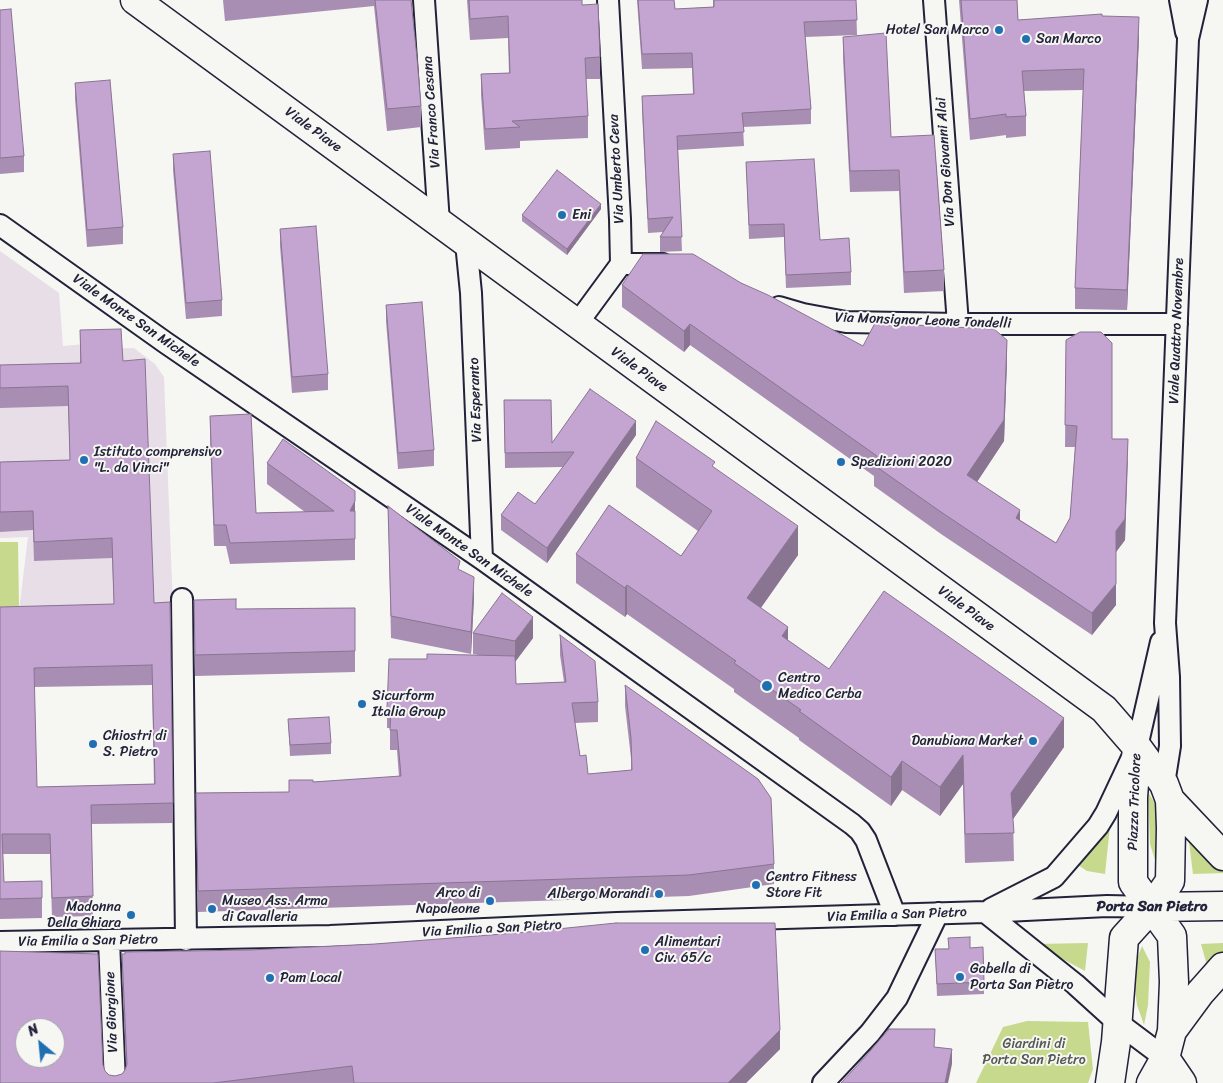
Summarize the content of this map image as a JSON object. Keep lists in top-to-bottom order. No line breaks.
{"streets":{"main road":["Viale Piave","Piazza Tricolore"],"street":["Via Franco Cesana","Via Don Giovanni Alai","Via Umberto Ceva","Viale Monte San Michele","Via Monsignor Leone Tondelli","Viale Quattro Novembre","Via Esperanto","Via Emilia a San Pietro","Via Giorgione"]},"crossings":[["Via Franco Cesana","Viale Piave"],["Viale Piave","Viale Quattro Novembre"],["Viale Piave","Via Esperanto"],["Viale Piave","Piazza Tricolore"],["Viale Piave","Via Emilia a San Pietro"],["Via Don Giovanni Alai","Via Monsignor Leone Tondelli"],["Viale Monte San Michele","Via Esperanto"],["Viale Monte San Michele","Via Emilia a San Pietro"],["Via Monsignor Leone Tondelli","Viale Quattro Novembre"],["Viale Quattro Novembre","Piazza Tricolore"],["Viale Quattro Novembre","Via Emilia a San Pietro"],["Piazza Tricolore","Via Emilia a San Pietro"],["Via Emilia a San Pietro","Via Giorgione"]],"districts":["Porta San Pietro"],"parks":["Giardini di Porta San Pietro"],"places":["Hotel San Marco","San Marco","Eni","Istituto comprensivo \"L. da Vinci\"","Spedizioni 2020","Centro Medico Cerba","Sicurform Italia Group","Danubiana Market","Chiostri di S. Pietro","Centro Fitness Store Fit","Albergo Morandi","Arco di Napoleone","Museo Ass. Arma di Cavalleria","Madonna Della Ghiara","Alimentari Civ. 65/c","Gabella di Porta San Pietro","Pam Local"],"north":"top left"}
